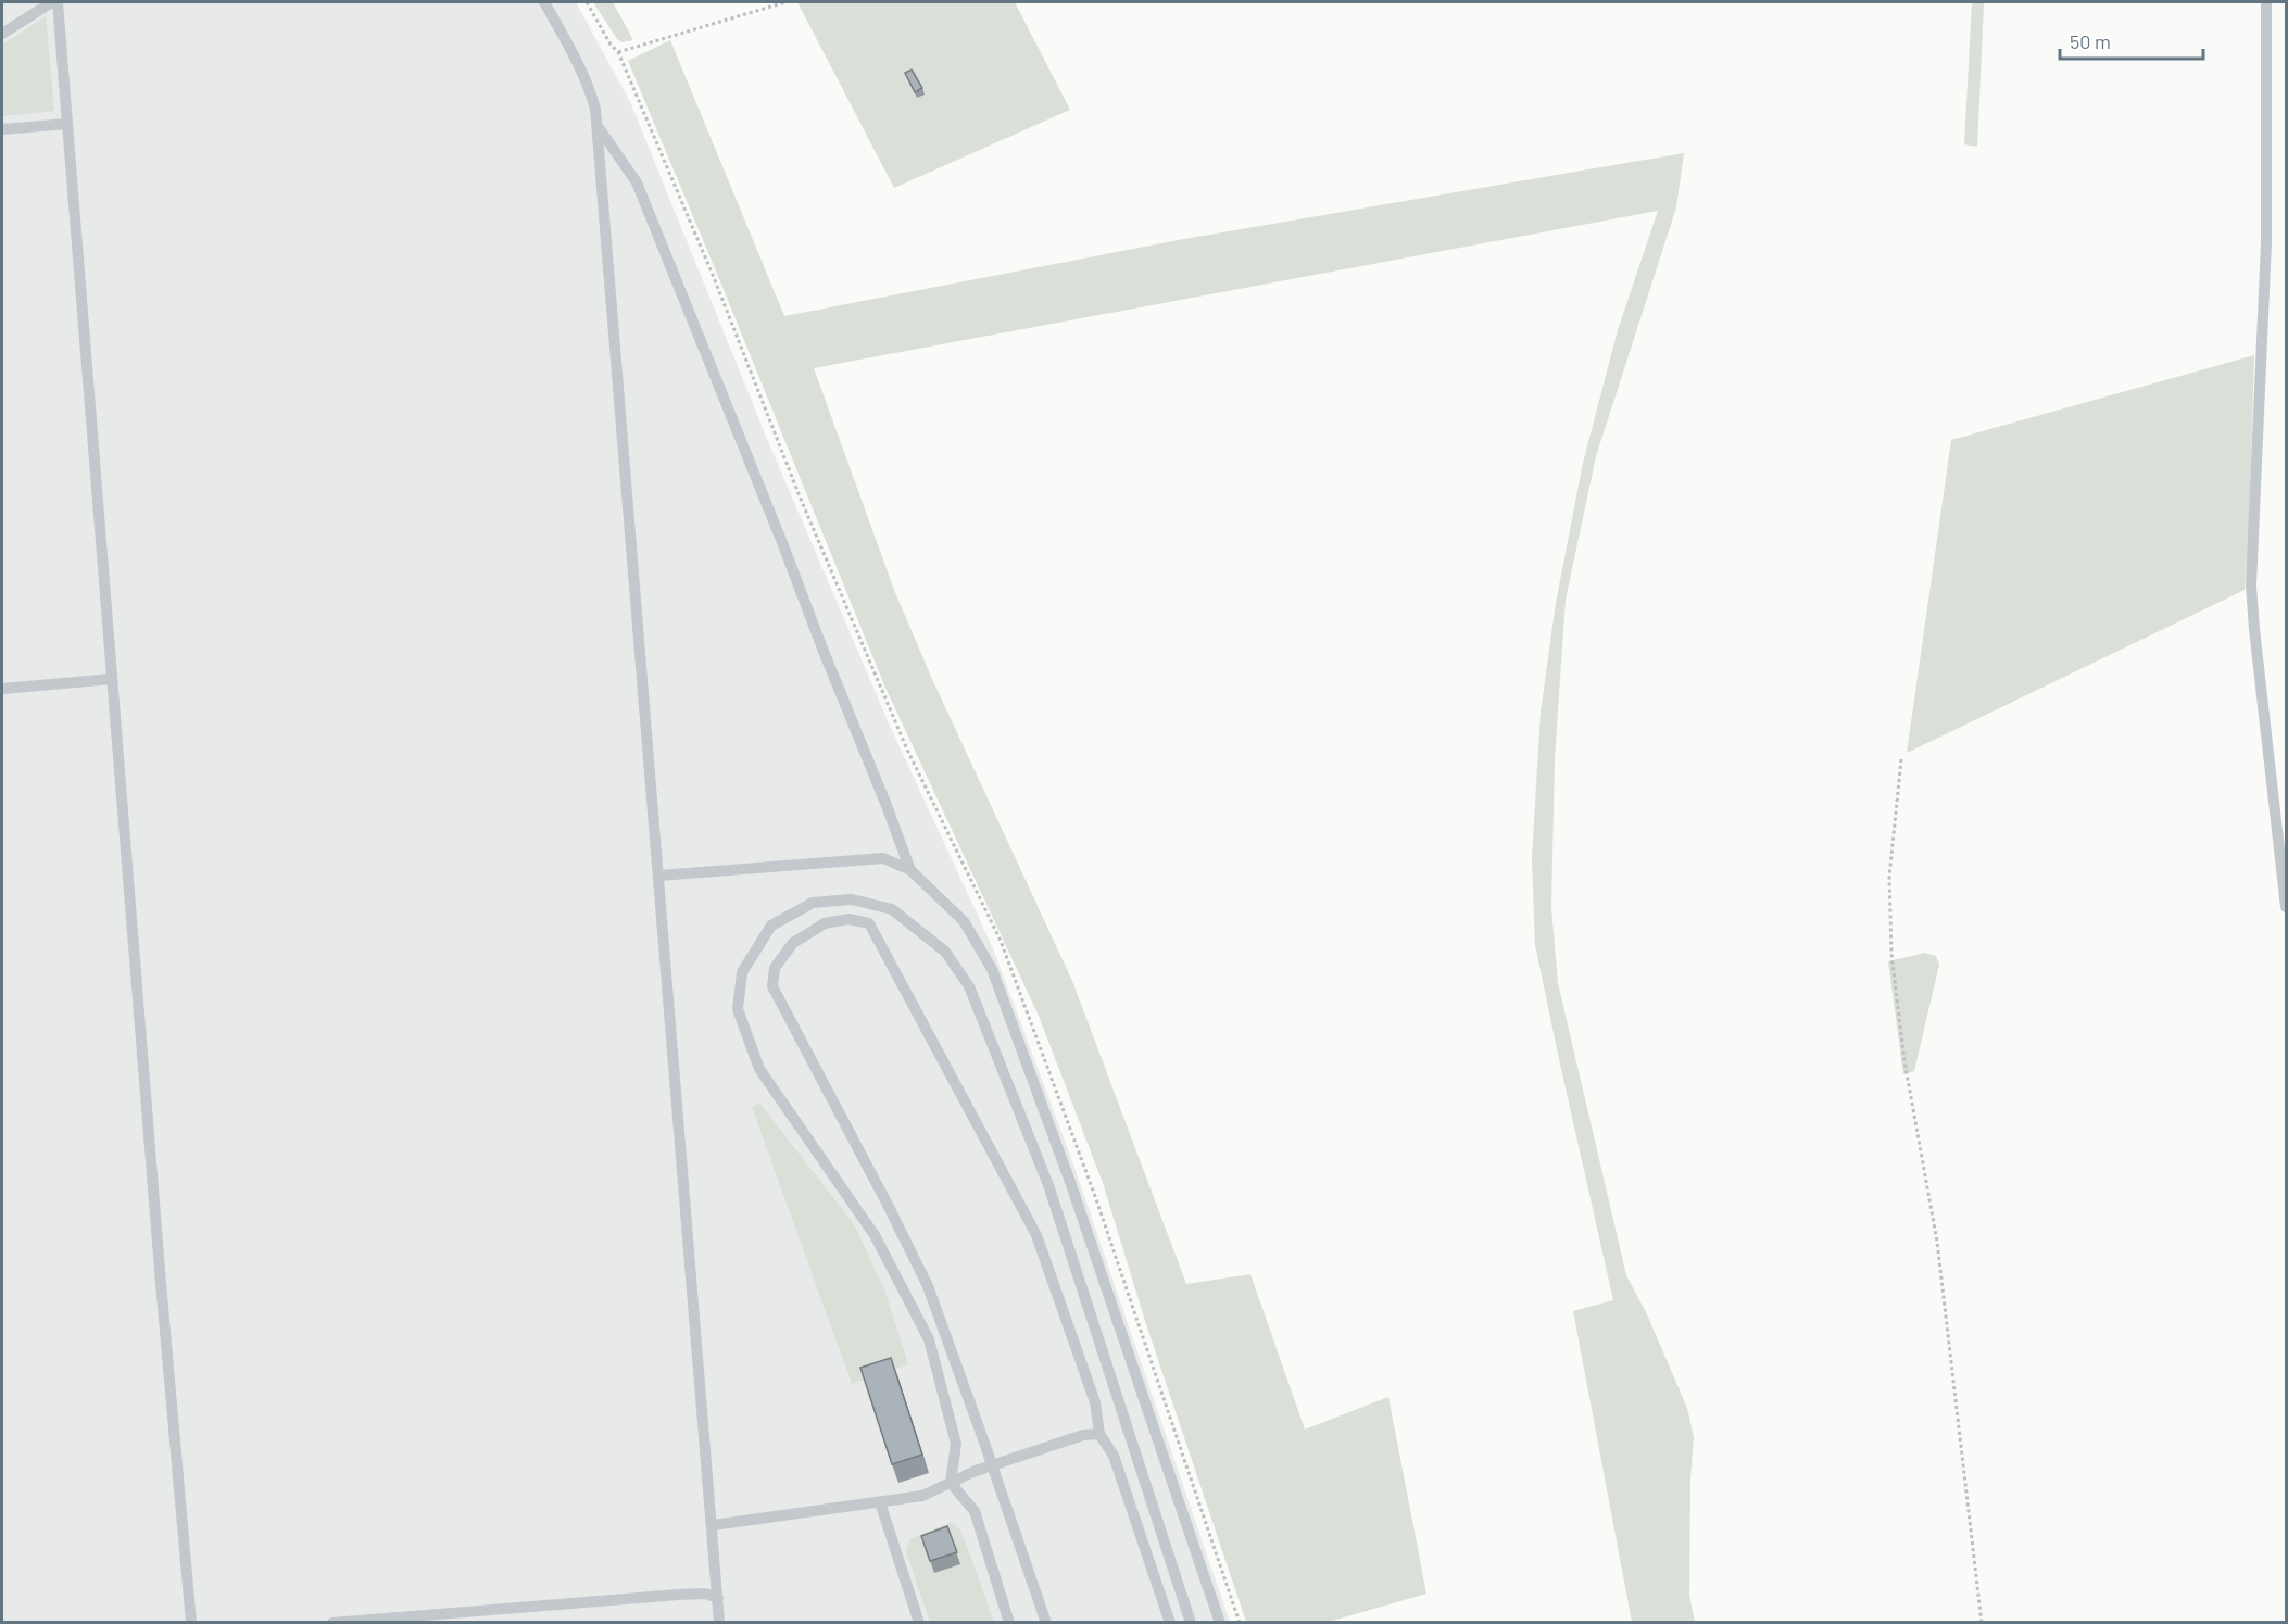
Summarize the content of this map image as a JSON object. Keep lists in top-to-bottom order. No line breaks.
{"scale_bar":"50 m"}
